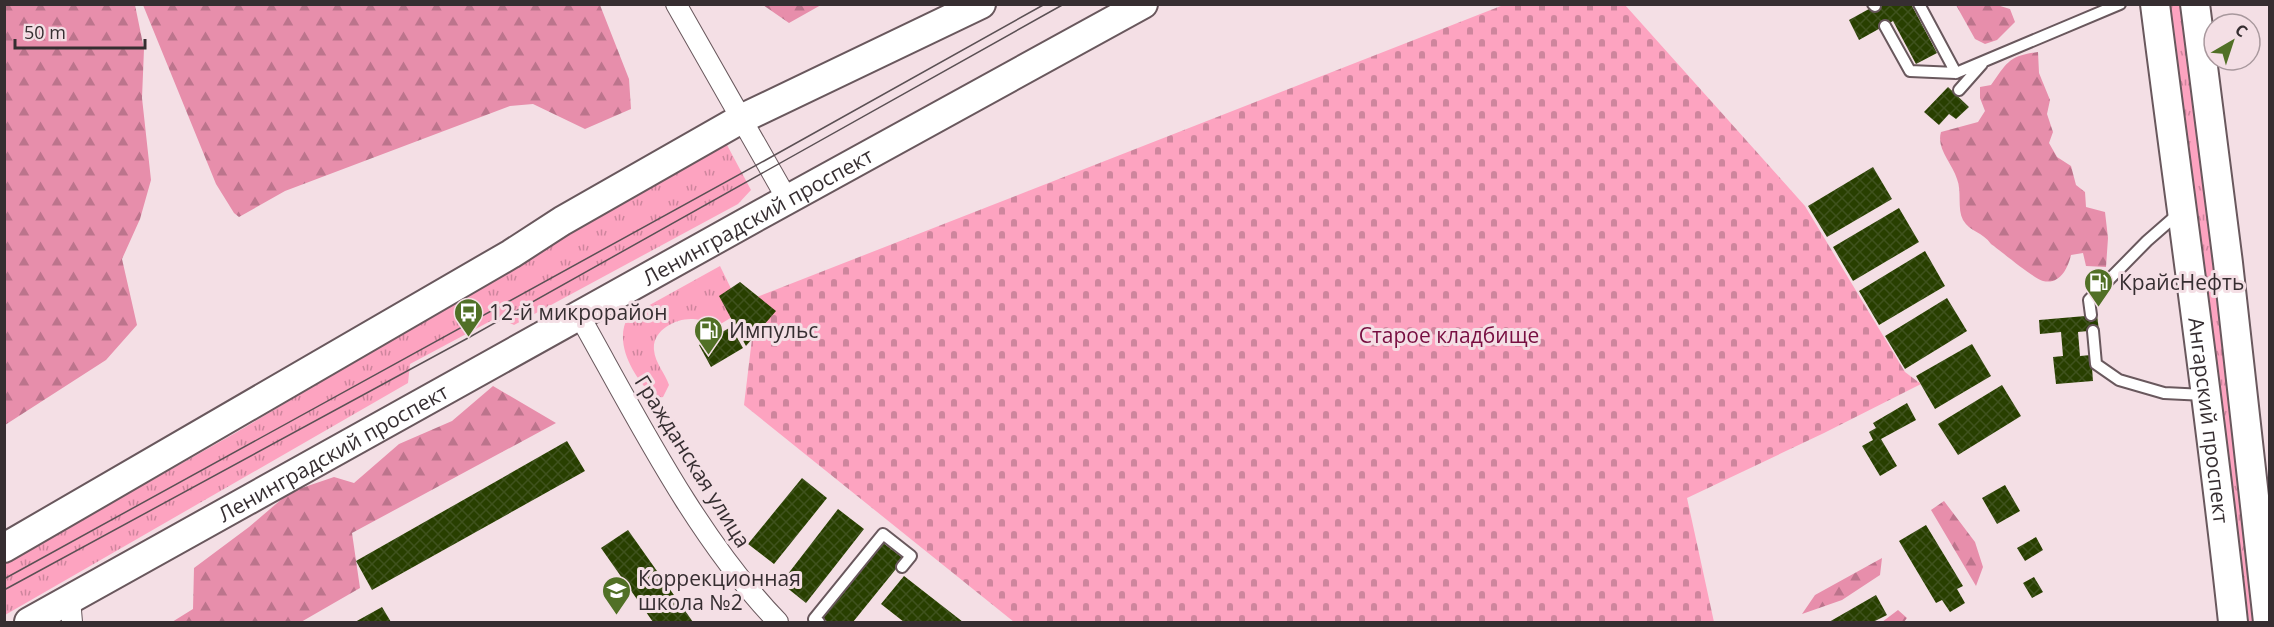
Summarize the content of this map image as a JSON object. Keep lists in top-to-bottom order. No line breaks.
{"streets":{"main road":["Ленинградский проспект","Ангарский проспект"],"street":["Гражданская улица"]},"crossings":[["Ленинградский проспект","Гражданская улица"]],"parks":["Старое кладбище"],"places":{"fuel station":["КрайсНефть","Импульс"],"bus stop":["12-й микрорайон"],"school or university":["Коррекционная школа №2"]},"scale_bar":"50 m","north":"top right"}
